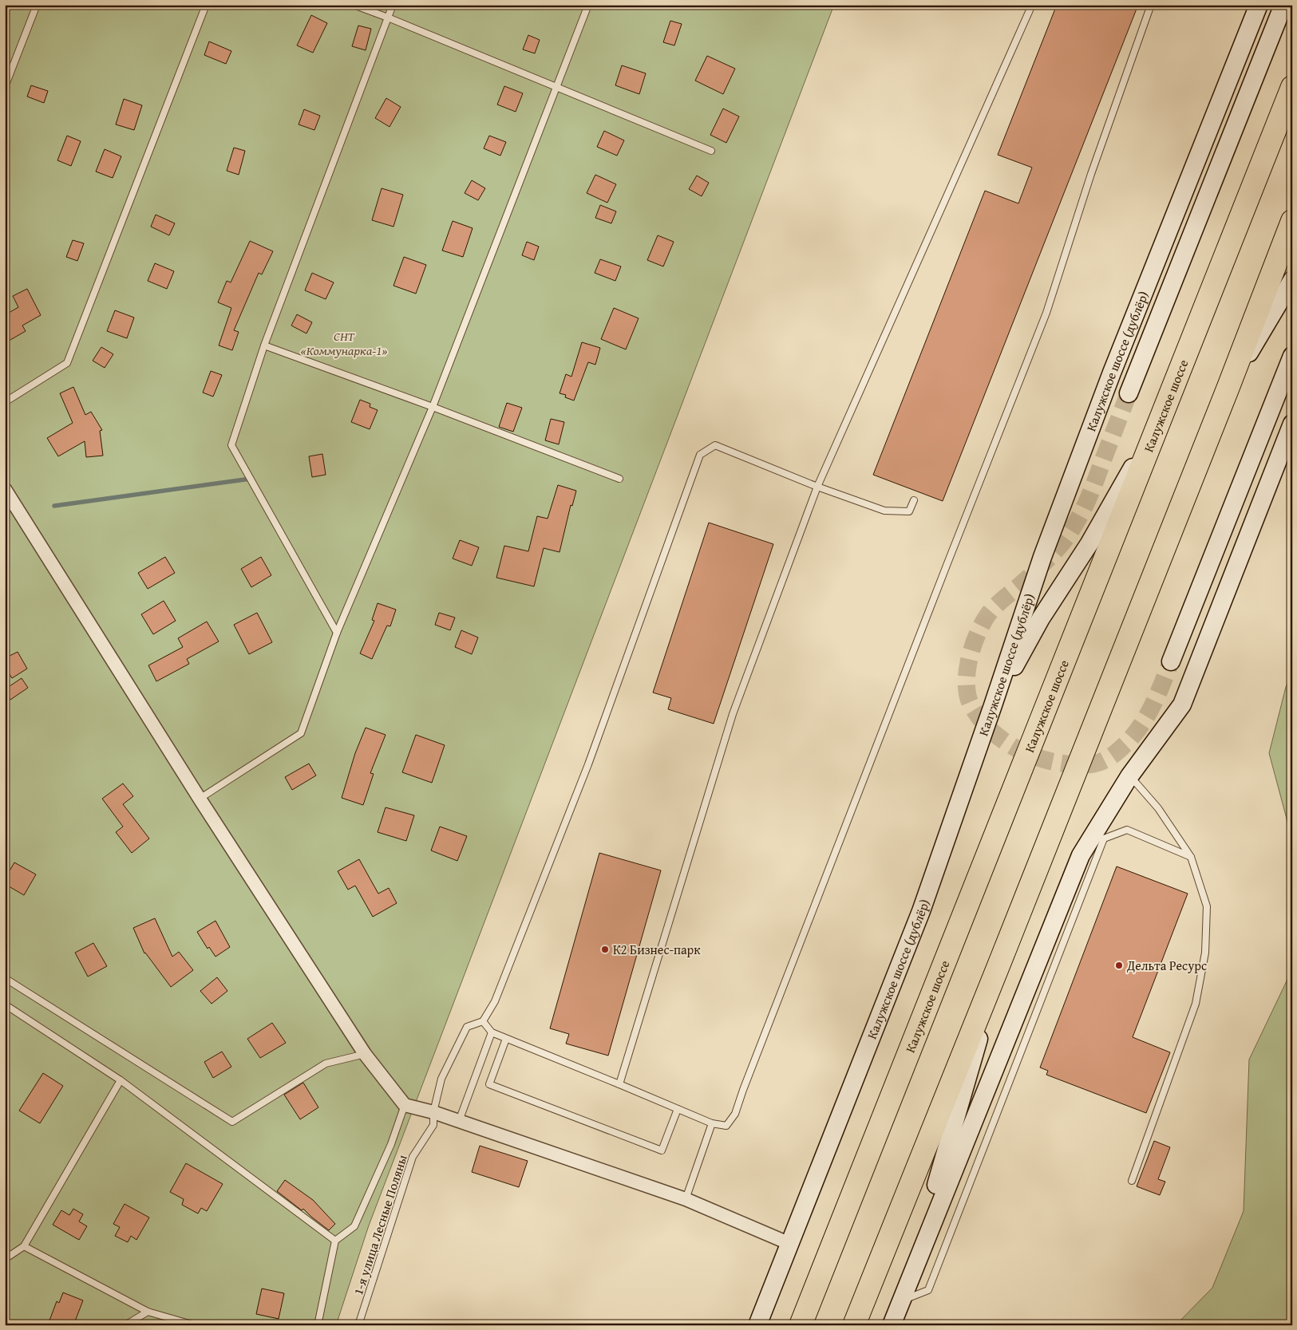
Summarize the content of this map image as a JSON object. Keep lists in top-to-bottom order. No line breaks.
{"streets":{"highway":["Калужское шоссе"],"main road":["Калужское шоссе (дублёр)"],"lane":["1-я улица Лесные Поляны"]},"parks":["СНТ «Коммунарка-1»"],"places":["К2 Бизнес-парк","Дельта Ресурс"]}
